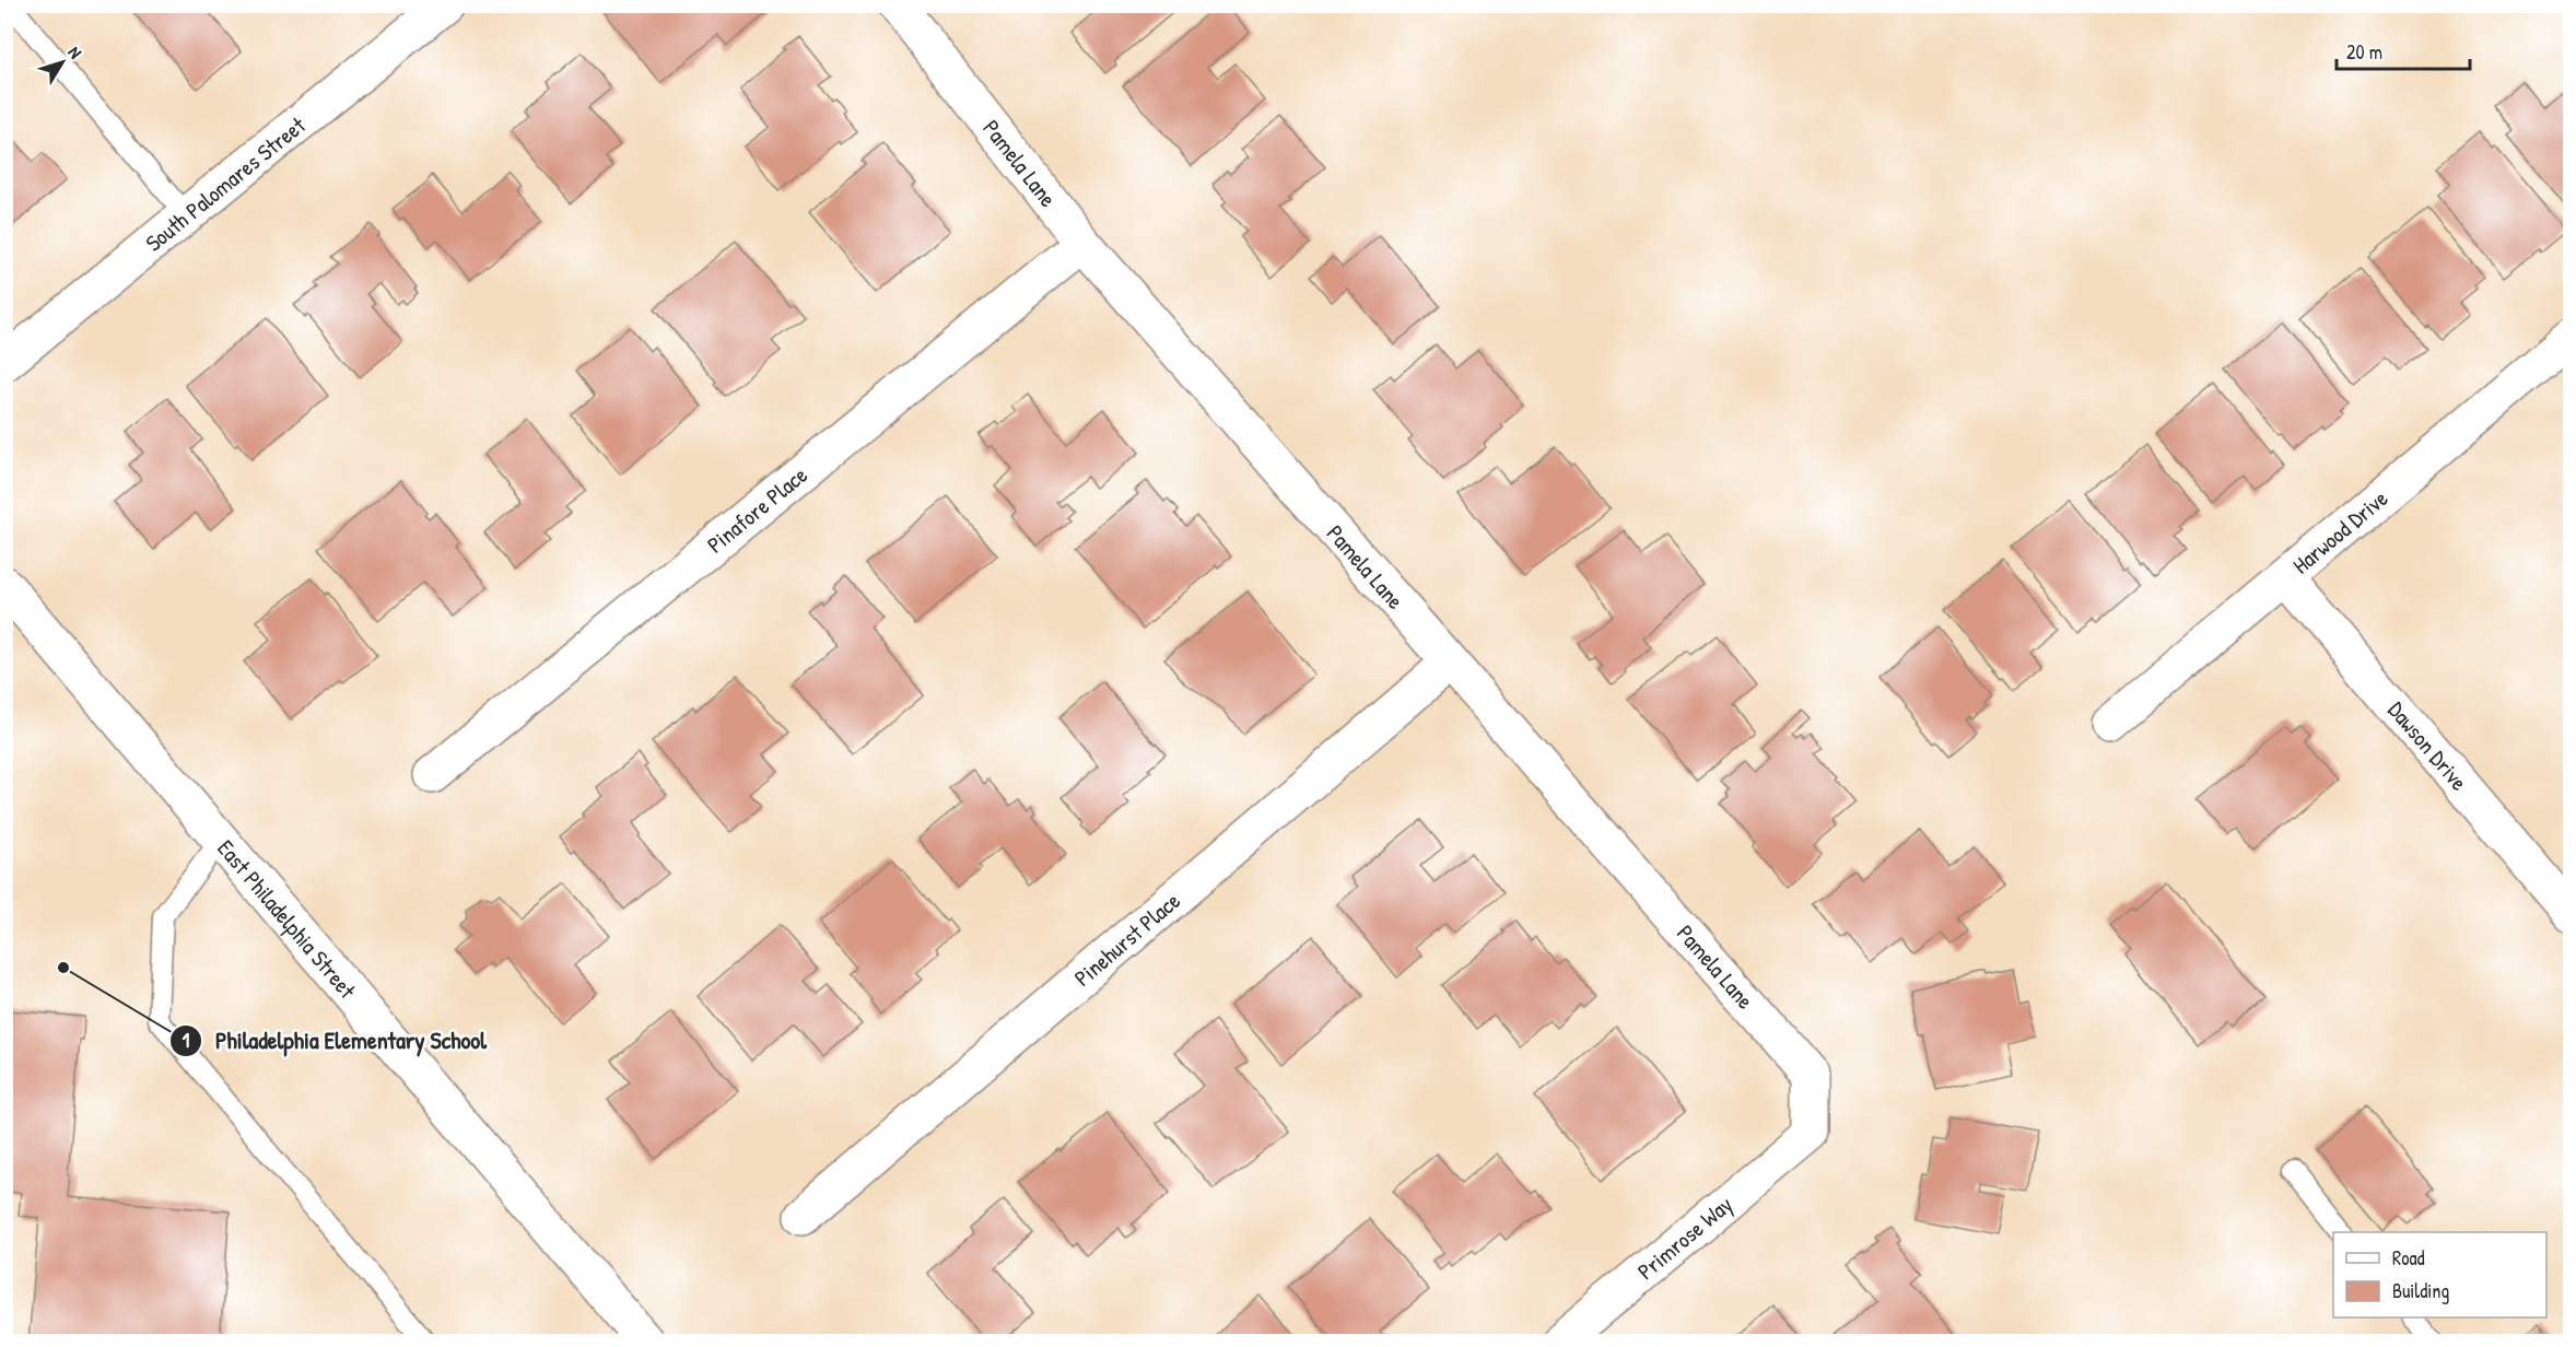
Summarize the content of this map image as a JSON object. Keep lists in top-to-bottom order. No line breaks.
{"streets":{"street":["Pamela Lane","South Palomares Street","Pinafore Place","Harwood Drive","Dawson Drive","East Philadelphia Street","Pinehurst Place","Primrose Way"]},"crossings":[["Pamela Lane","Pinafore Place"],["Pamela Lane","Pinehurst Place"],["Pamela Lane","Primrose Way"],["Harwood Drive","Dawson Drive"]],"places":["Philadelphia Elementary School"],"legend":["Road","Building"],"scale_bar":"20 m","north":"top right"}
